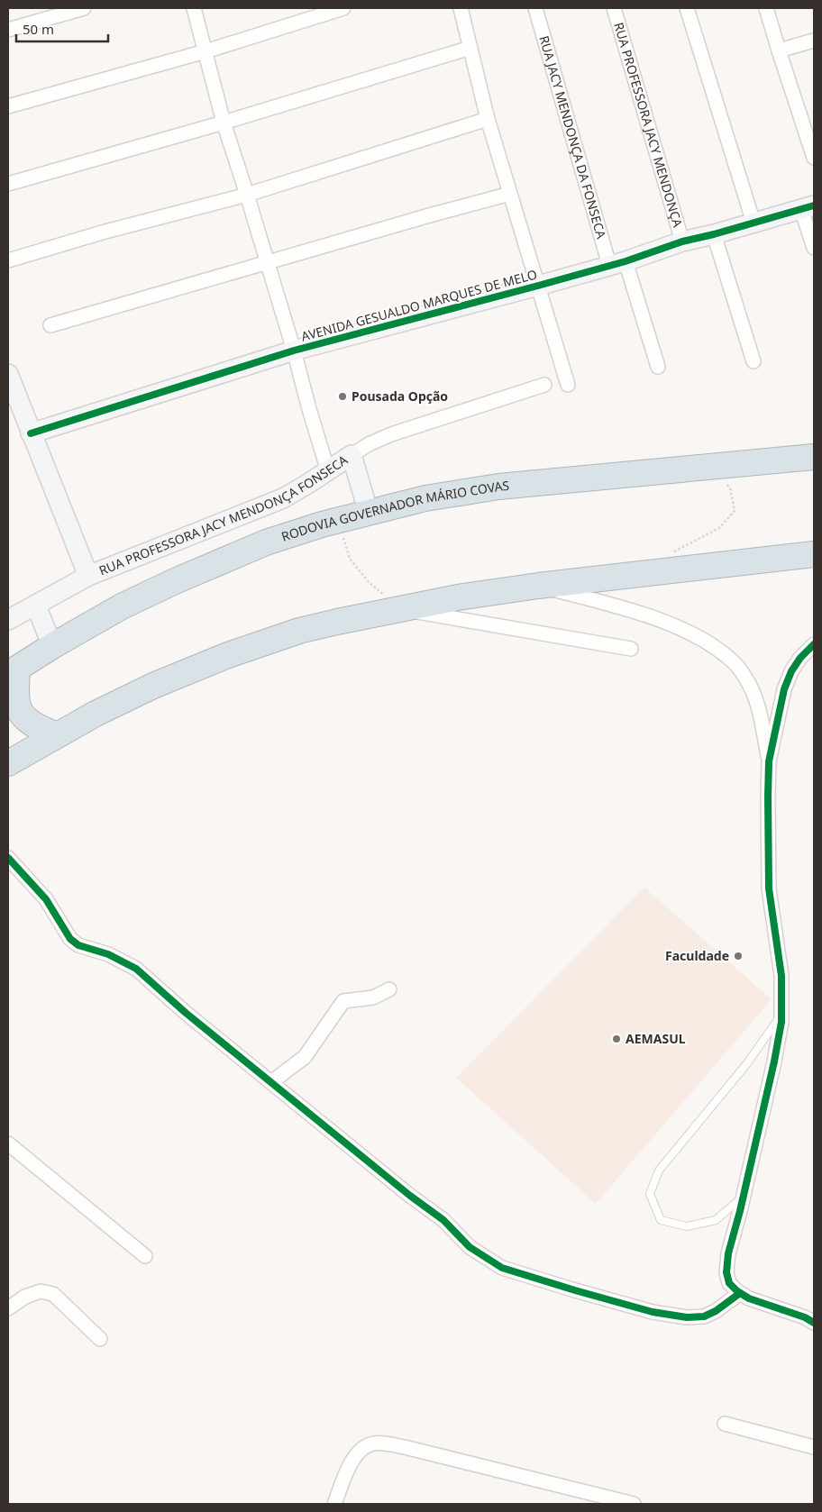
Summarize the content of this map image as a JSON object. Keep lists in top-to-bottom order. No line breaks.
{"streets":{"highway":["RODOVIA GOVERNADOR MÁRIO COVAS"],"street":["RUA PROFESSORA JACY MENDONÇA","RUA JACY MENDONÇA DA FONSECA","AVENIDA GESUALDO MARQUES DE MELO","RUA PROFESSORA JACY MENDONÇA FONSECA"]},"crossings":[["RUA PROFESSORA JACY MENDONÇA","AVENIDA GESUALDO MARQUES DE MELO"],["RUA JACY MENDONÇA DA FONSECA","AVENIDA GESUALDO MARQUES DE MELO"]],"places":["Pousada Opção","Faculdade","AEMASUL"],"scale_bar":"50 m"}
